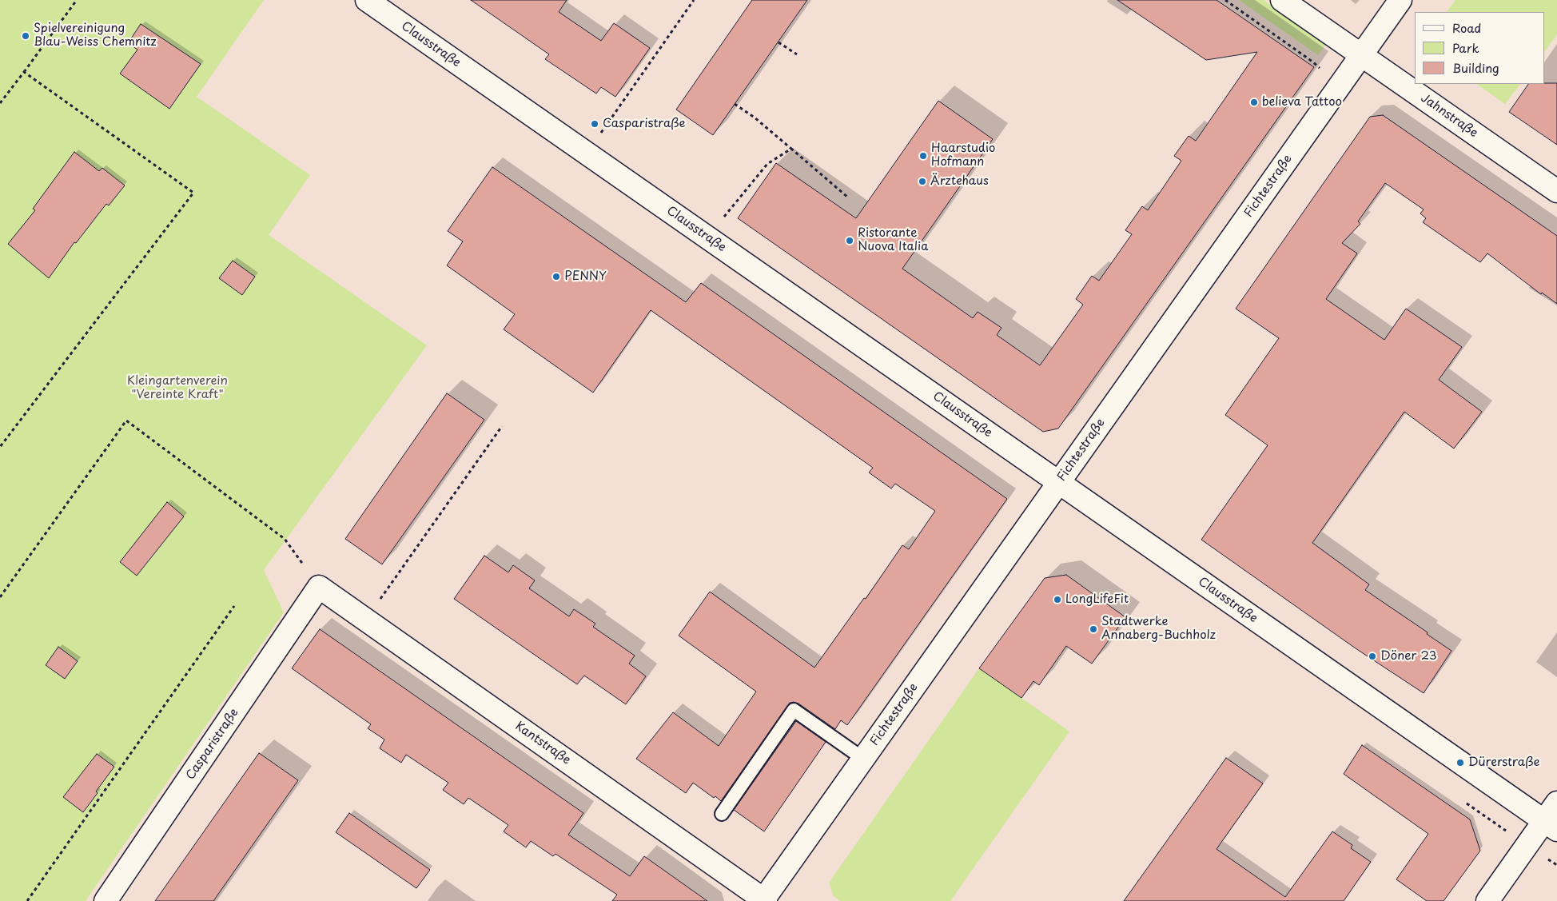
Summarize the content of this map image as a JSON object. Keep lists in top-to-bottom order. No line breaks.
{"streets":{"street":["Clausstraße","Jahnstraße","Fichtestraße","Kantstraße","Casparistraße"]},"crossings":[["Clausstraße","Fichtestraße"],["Jahnstraße","Fichtestraße"],["Fichtestraße","Kantstraße"],["Kantstraße","Casparistraße"]],"parks":["Kleingartenverein \"Vereinte Kraft\""],"places":["Spielvereinigung Blau-Weiss Chemnitz","believa Tattoo","Casparistraße","Haarstudio Hofmann","Ärztehaus","Ristorante Nuova Italia","PENNY","LongLifeFit","Stadtwerke Annaberg-Buchholz","Döner 23","Dürerstraße"],"legend":["Road","Park","Building"]}
